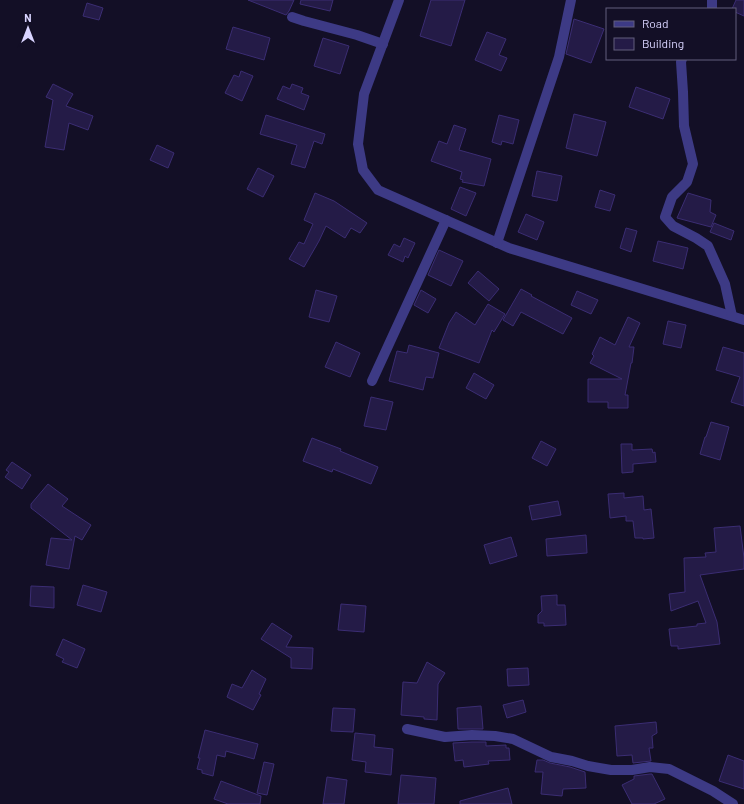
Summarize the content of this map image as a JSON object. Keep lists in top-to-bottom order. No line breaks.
{"legend":["Road","Building"],"north":"top"}
